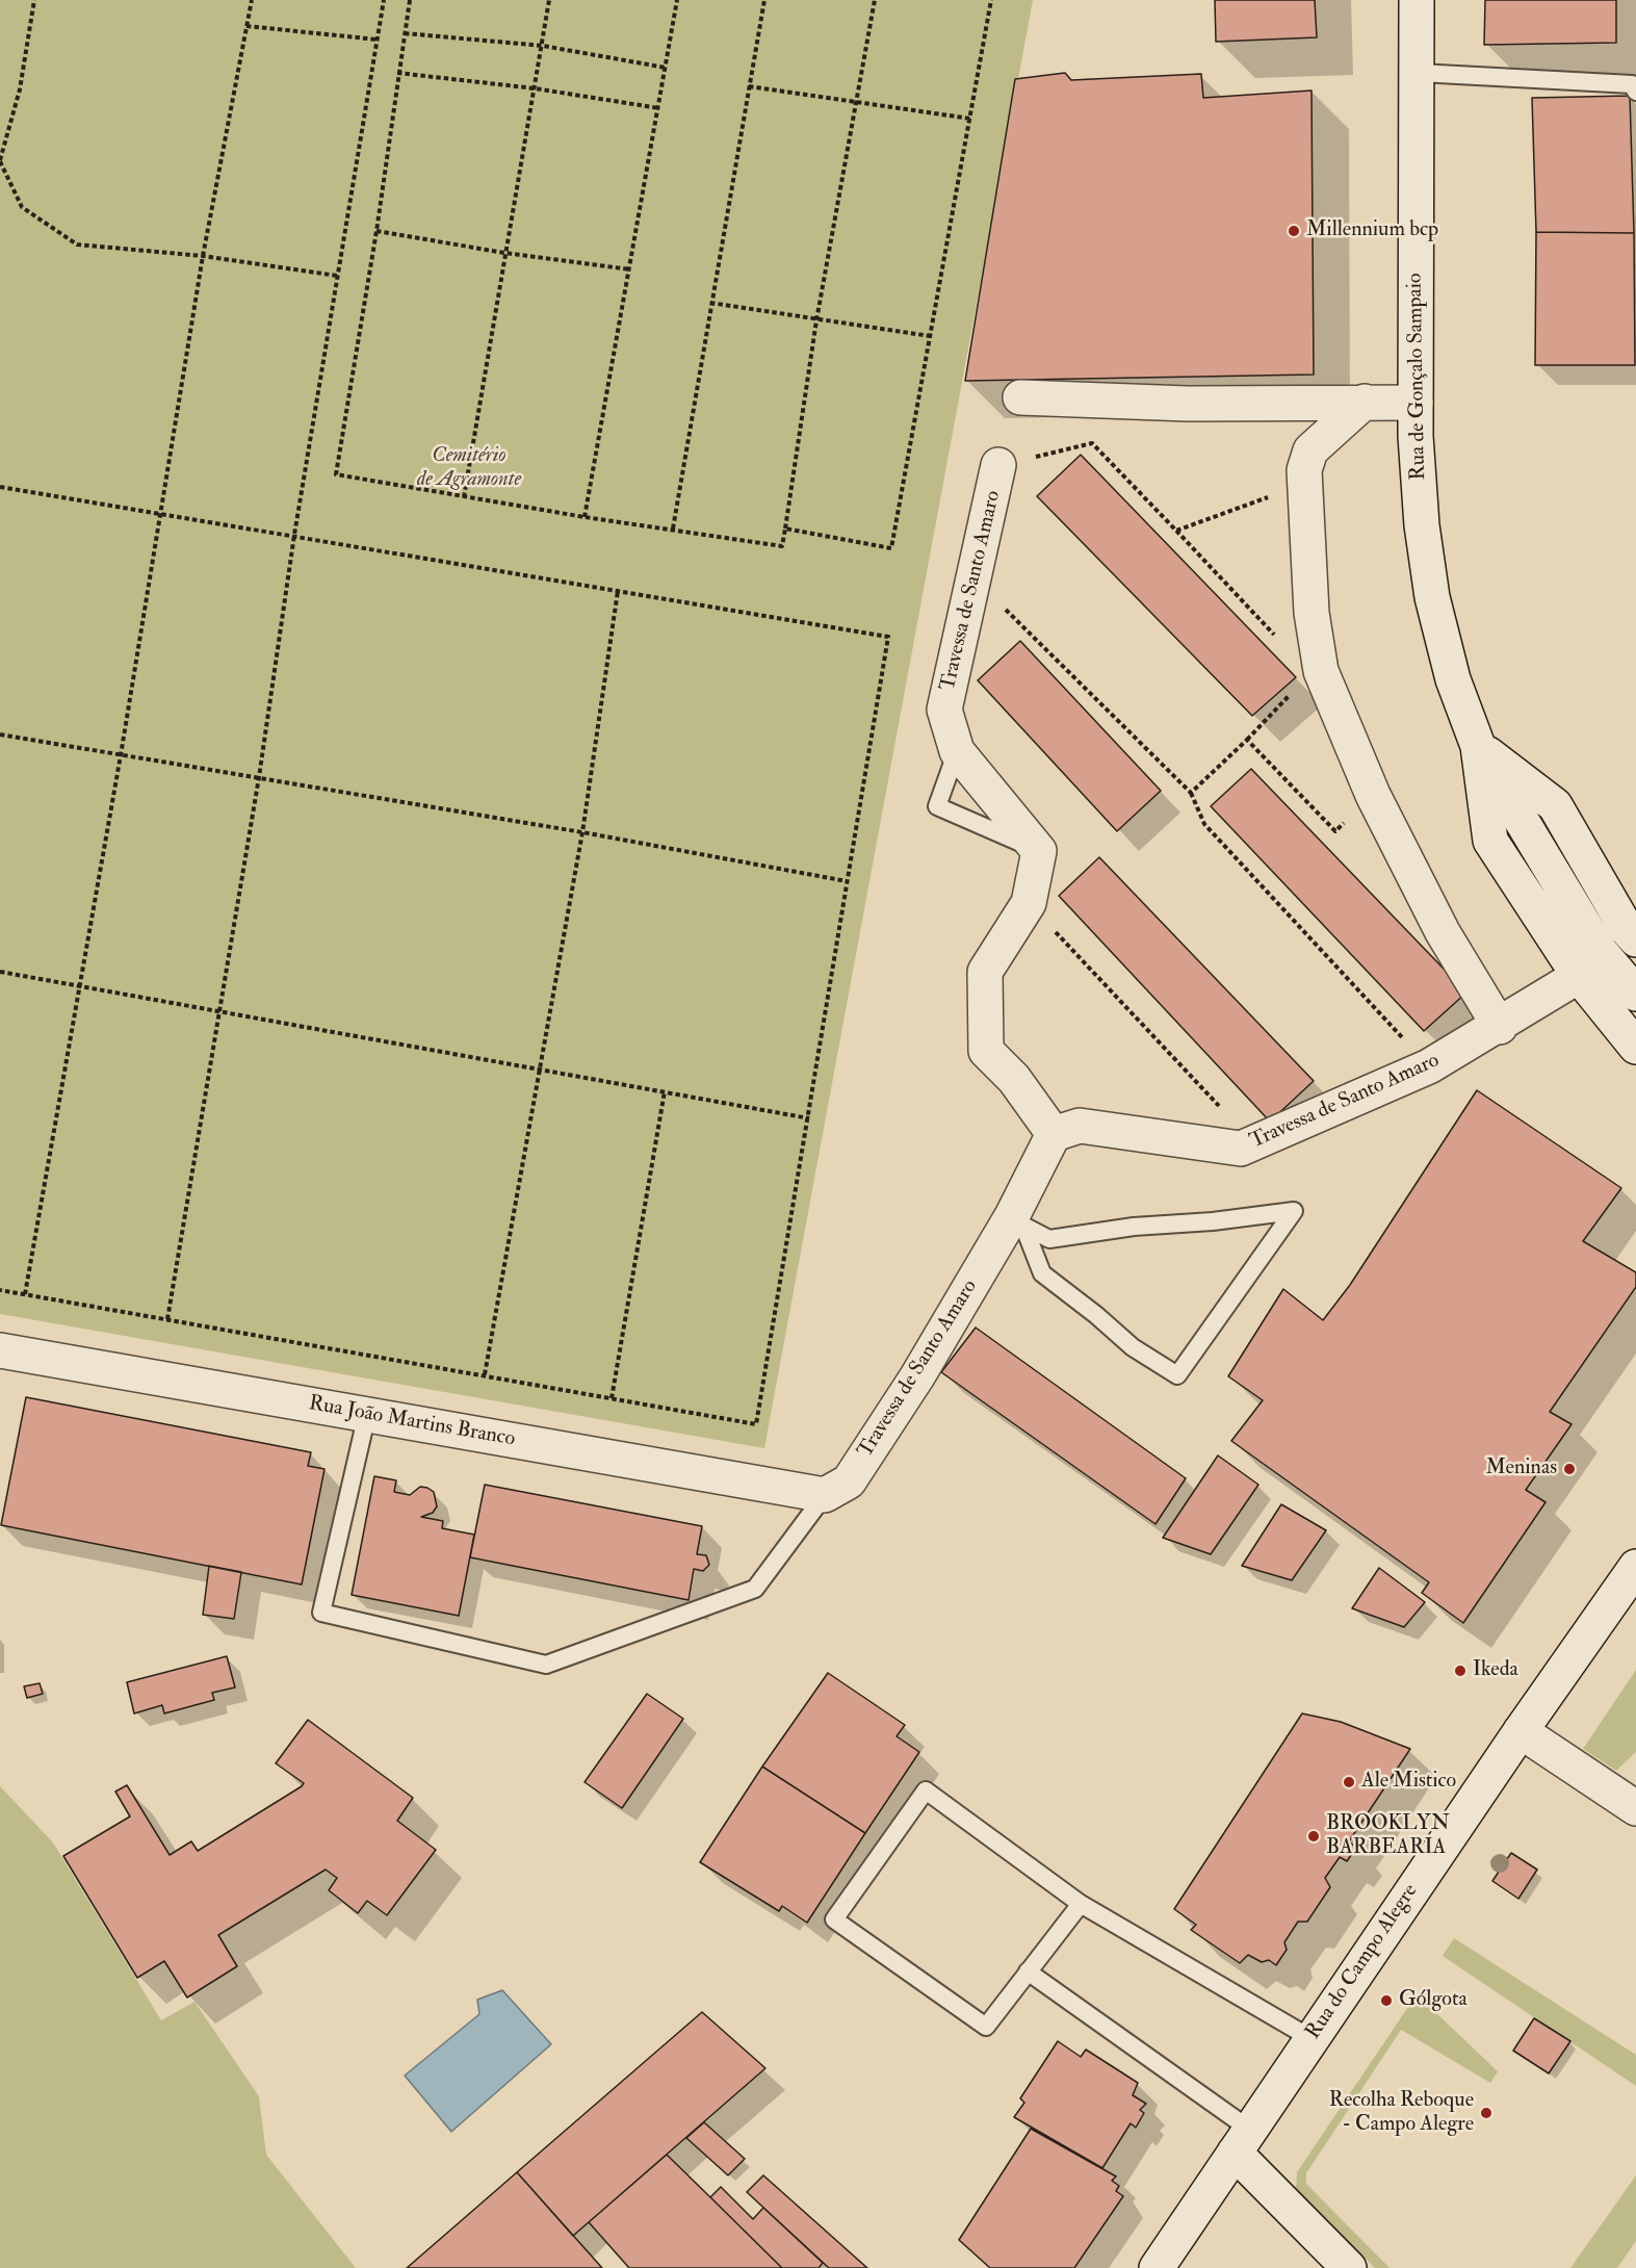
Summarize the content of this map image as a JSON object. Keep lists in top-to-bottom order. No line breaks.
{"streets":{"street":["Rua de Gonçalo Sampaio","Travessa de Santo Amaro","Rua João Martins Branco","Rua do Campo Alegre"]},"crossings":[["Rua de Gonçalo Sampaio","Travessa de Santo Amaro"],["Travessa de Santo Amaro","Rua João Martins Branco"]],"parks":["Cemitério de Agramonte"],"places":["Millennium bcp","Meninas","Ikeda","Ale Mistico","BROOKLYN BARBEARIA","Gólgota","Recolha Reboque - Campo Alegre"]}
